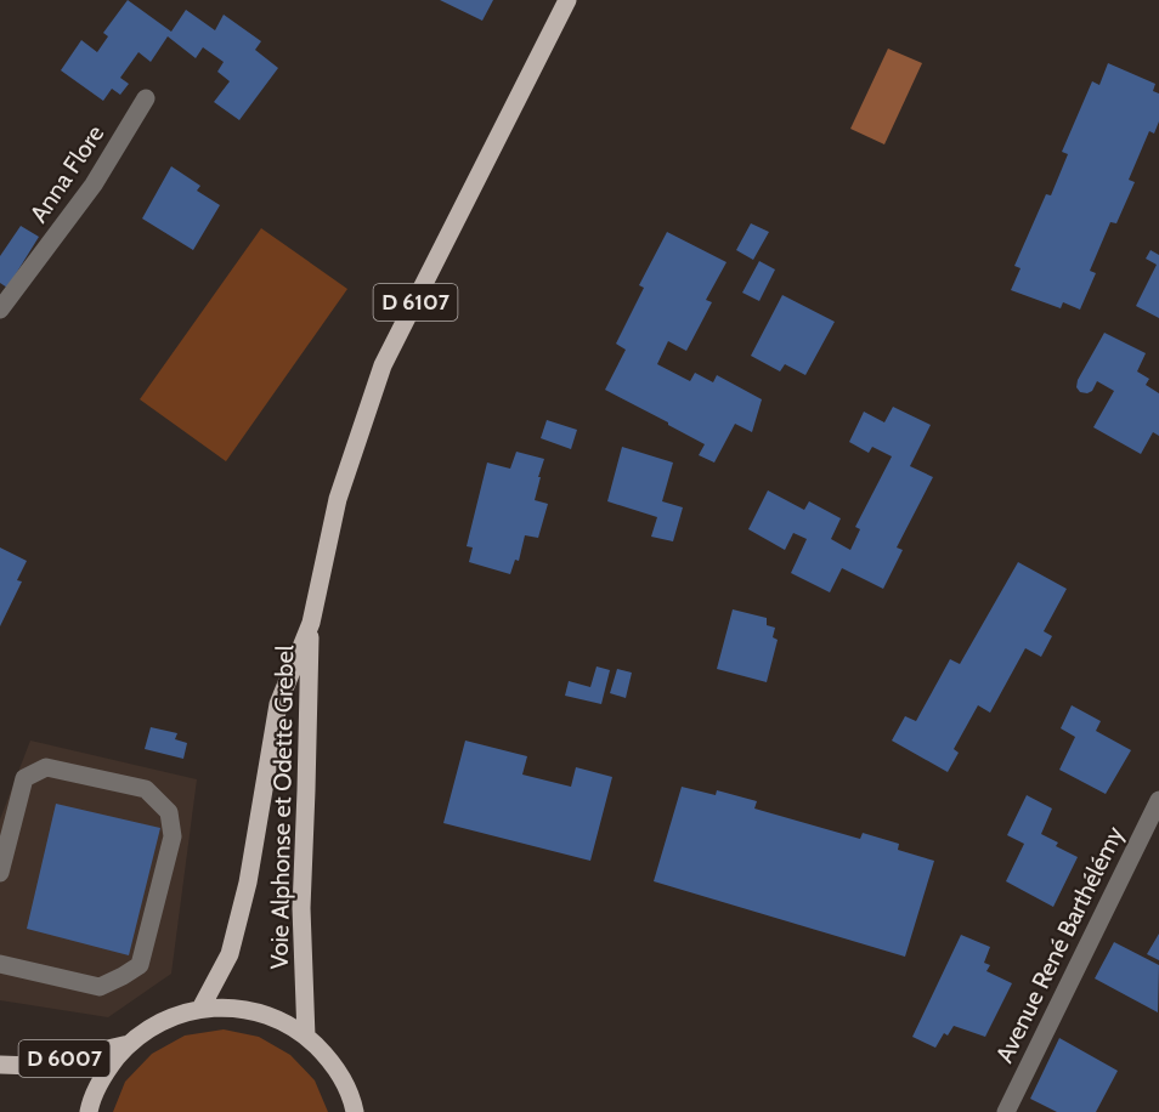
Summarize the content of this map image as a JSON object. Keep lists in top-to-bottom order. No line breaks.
{"streets":{"main road":["D 6107","Voie Alphonse et Odette Grebel","D 6007"],"street":["Anna Flore","Avenue René Barthélémy"]}}
